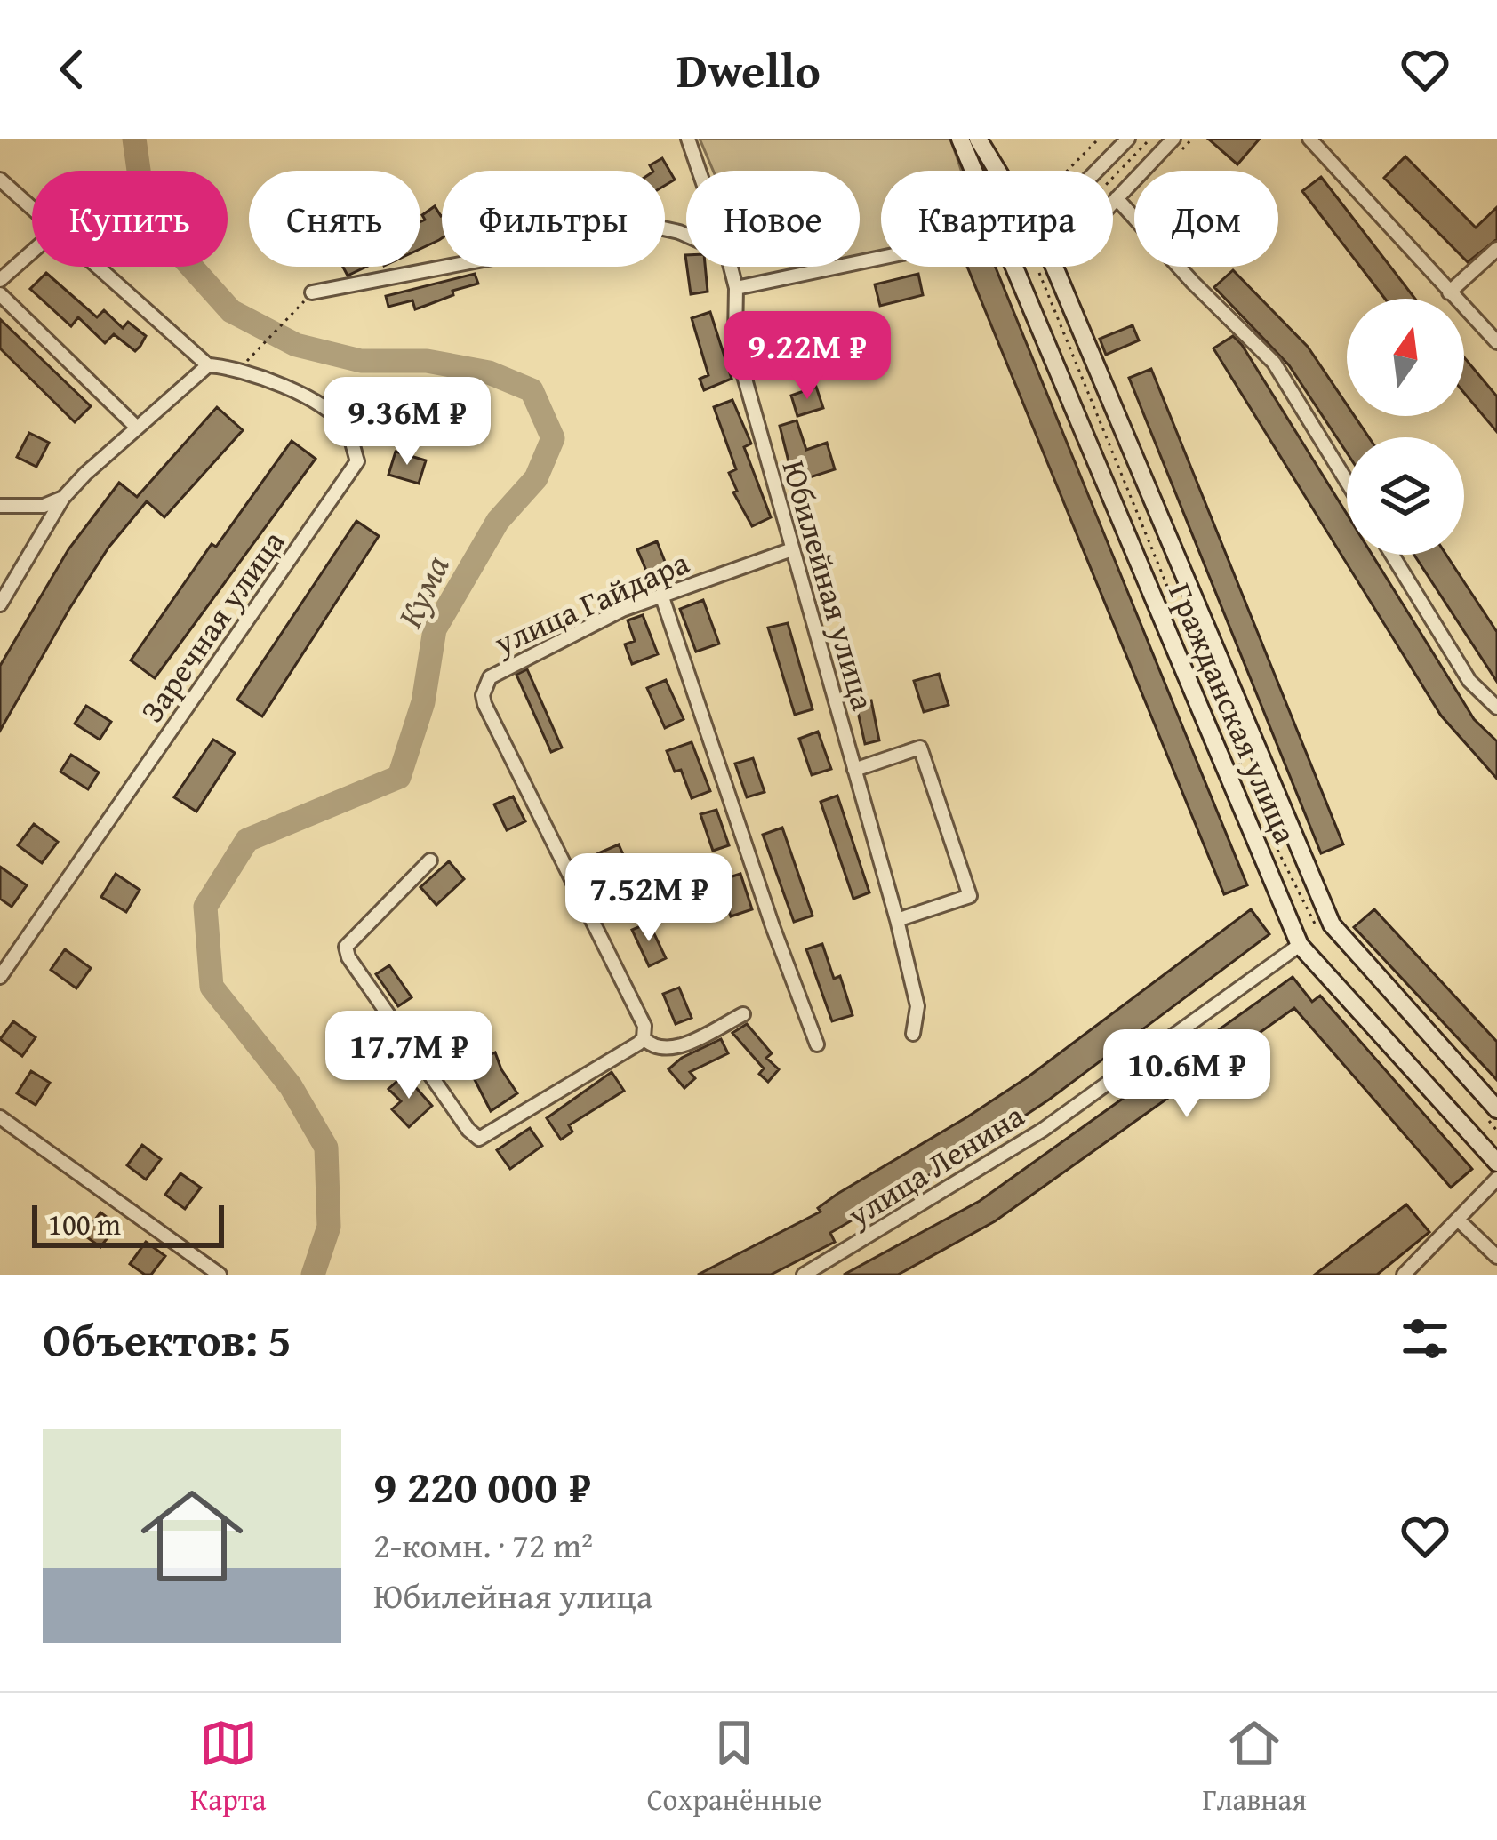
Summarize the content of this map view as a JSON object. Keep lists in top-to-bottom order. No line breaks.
{"streets":{"street":["Юбилейная улица","улица Гайдара","Заречная улица","Гражданская улица","улица Ленина"]},"crossings":[["Юбилейная улица","улица Гайдара"],["Гражданская улица","улица Ленина"]],"water":["Кума"],"scale_bar":"100 m","north":"top","page":{"header":"Dwello","chip":["Купить","Снять","Фильтры","Новое","Квартира","Дом"],"price":["9.22M ₽","9.36M ₽","7.52M ₽","17.7M ₽","10.6M ₽"],"scale":"100 m","heading":"Объектов: 5","list":[{"name":"9 220 000 ₽","note":"2-комн. · 72 m² · Юбилейная улица"}],"tabs":["Карта","Сохранённые","Главная"]}}
